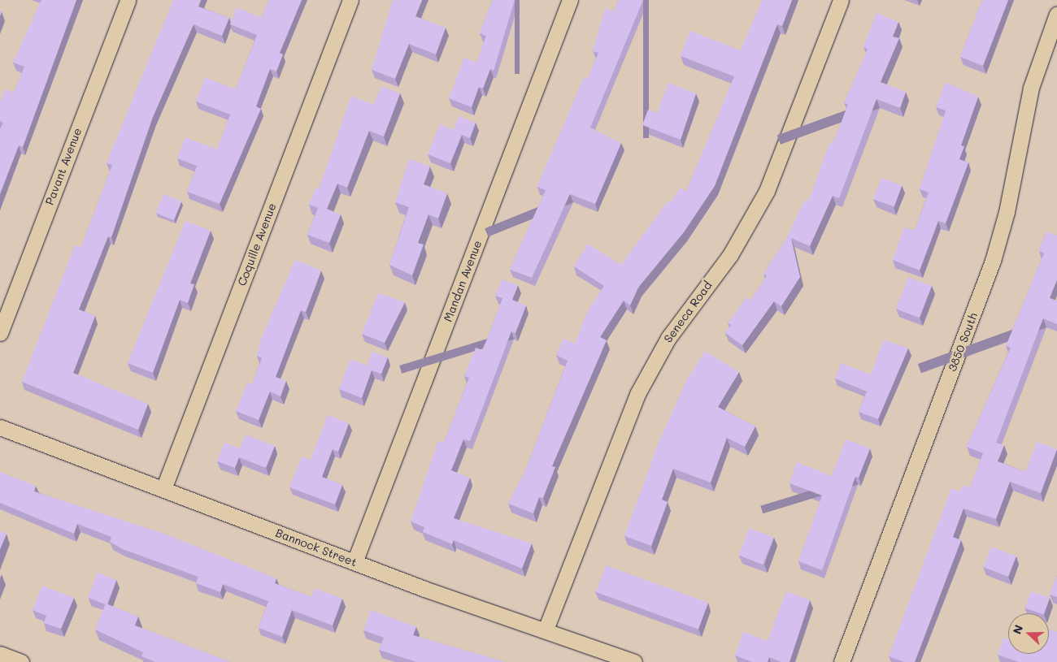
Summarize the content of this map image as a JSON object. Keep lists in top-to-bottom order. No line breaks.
{"streets":{"street":["Pavant Avenue","Coquille Avenue","Mandan Avenue","Seneca Road","3850 South","Bannock Street"]},"crossings":[["Coquille Avenue","Bannock Street"],["Mandan Avenue","Bannock Street"],["Seneca Road","Bannock Street"]],"north":"left"}
